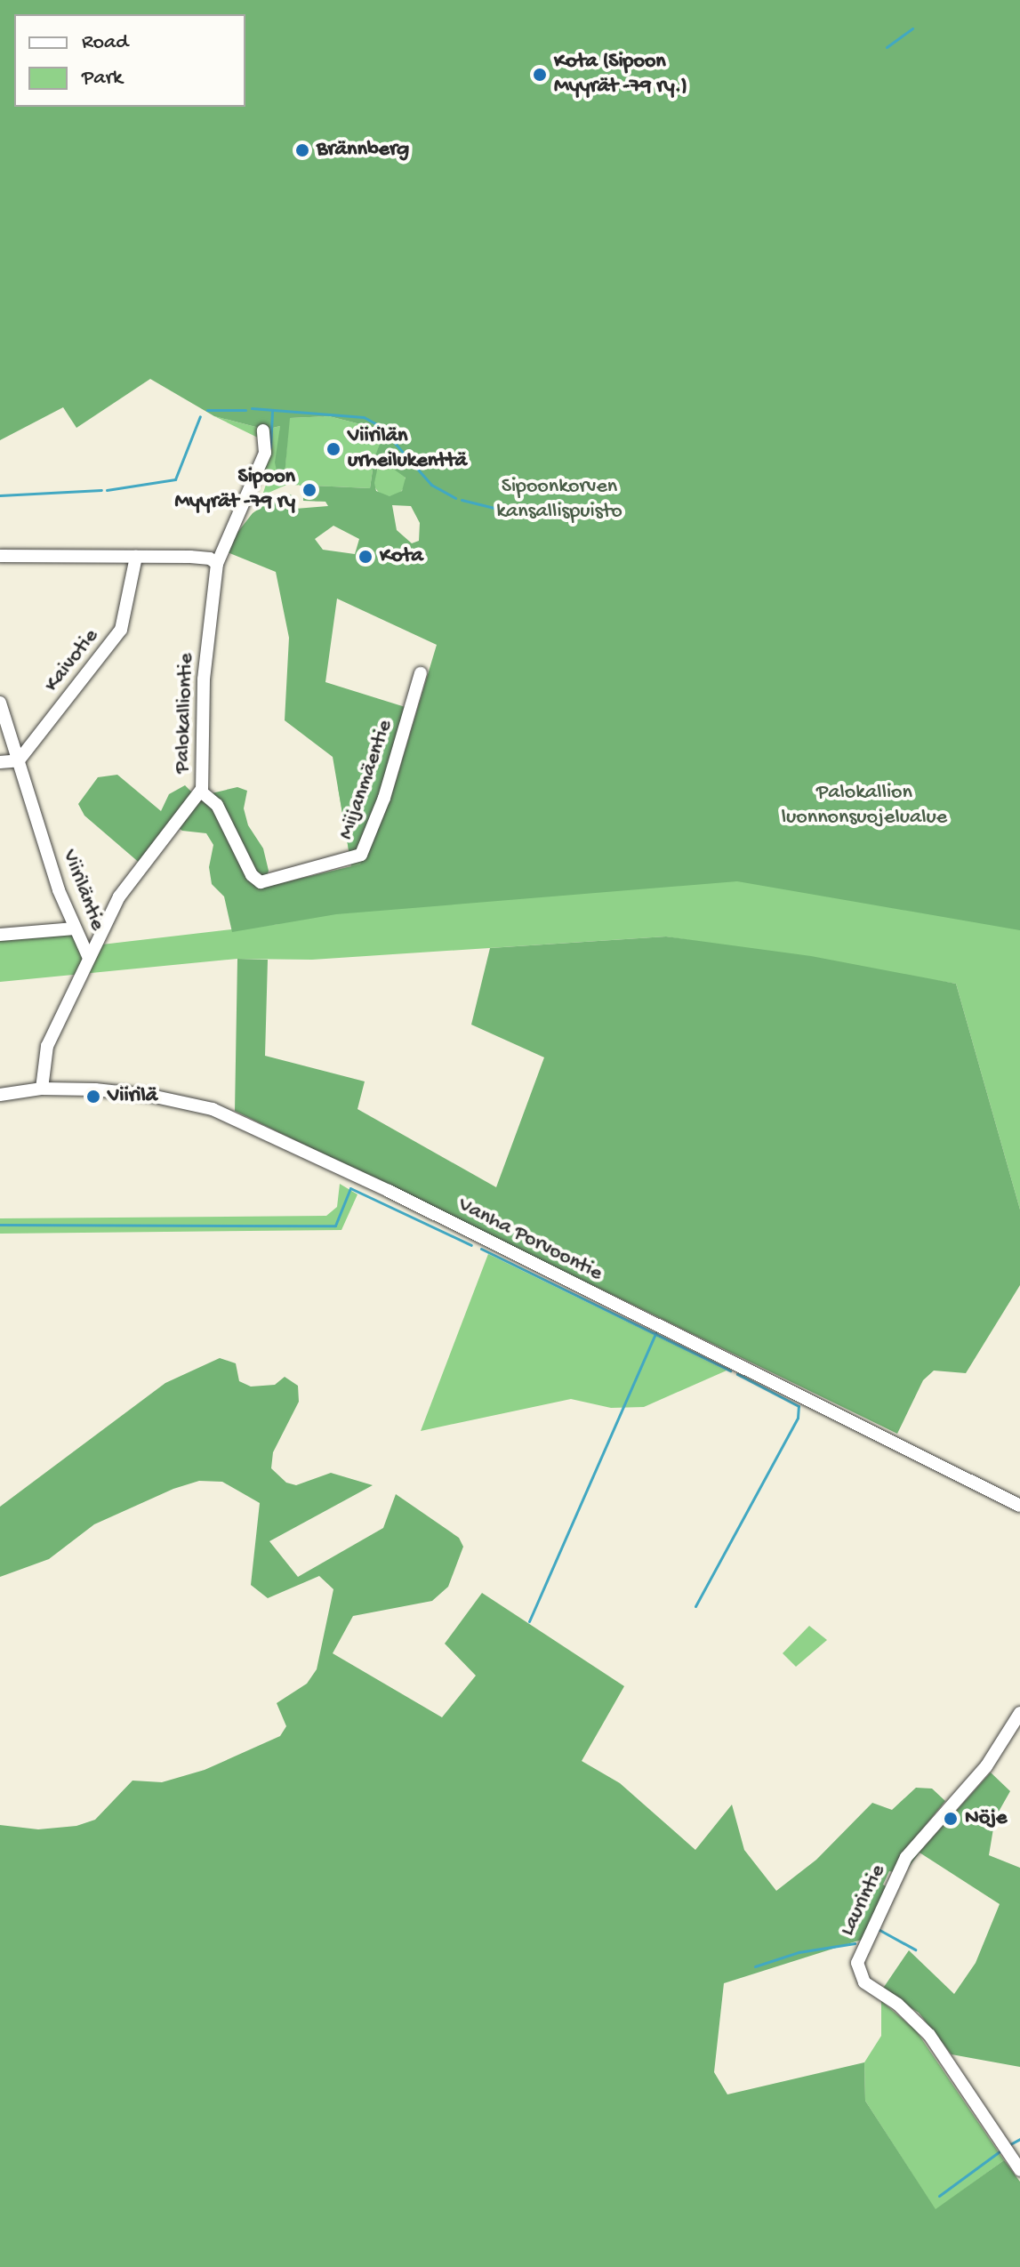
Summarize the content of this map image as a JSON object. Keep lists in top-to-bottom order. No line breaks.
{"streets":{"street":["Kaivotie","Palokalliontie","Miijanmäentie","Viiriläntie","Vanha Porvoontie","Laurintie"]},"crossings":[["Kaivotie","Viiriläntie"],["Palokalliontie","Miijanmäentie"],["Palokalliontie","Viiriläntie"],["Viiriläntie","Vanha Porvoontie"]],"parks":["Sipoonkorven kansallispuisto","Palokallion luonnonsuojelualue"],"places":["Kota (Sipoon Myyrät -79 ry.)","Brännberg","Viirilän urheilukenttä","Sipoon Myyrät -79 ry","Kota","Viirilä","Nöje"],"legend":["Road","Park"]}
